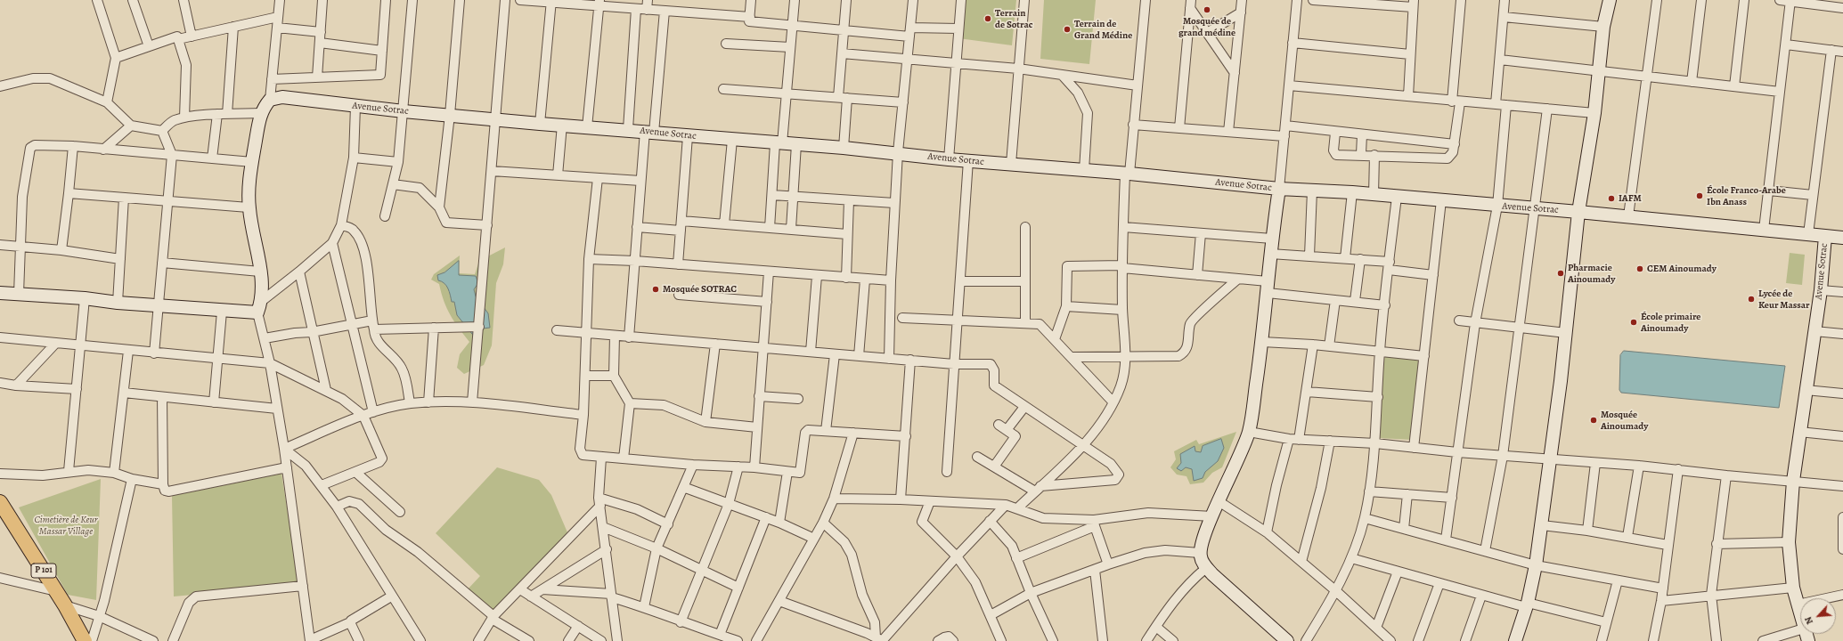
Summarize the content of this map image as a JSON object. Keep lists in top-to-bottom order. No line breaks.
{"streets":{"main road":["P 101"],"street":["Avenue Sotrac"]},"parks":["Cimetière de Keur Massar Village"],"places":["Mosquée de grand médine","Terrain de Sotrac","Terrain de Grand Médine","École Franco-Arabe Ibn Anass","IAFM","CEM Ainoumady","Pharmacie Ainoumady","Mosquée SOTRAC","Lycée de Keur Massar","École primaire Ainoumady","Mosquée Ainoumady"],"north":"bottom left"}
